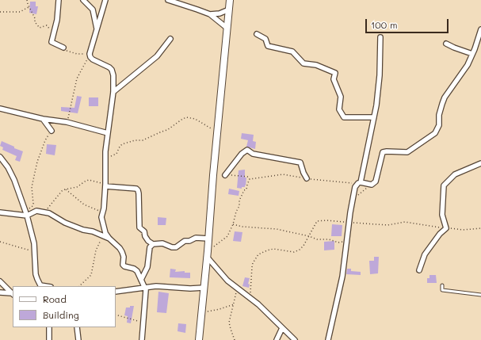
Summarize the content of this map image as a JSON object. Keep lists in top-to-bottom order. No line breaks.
{"legend":["Road","Building"],"scale_bar":"100 m"}
